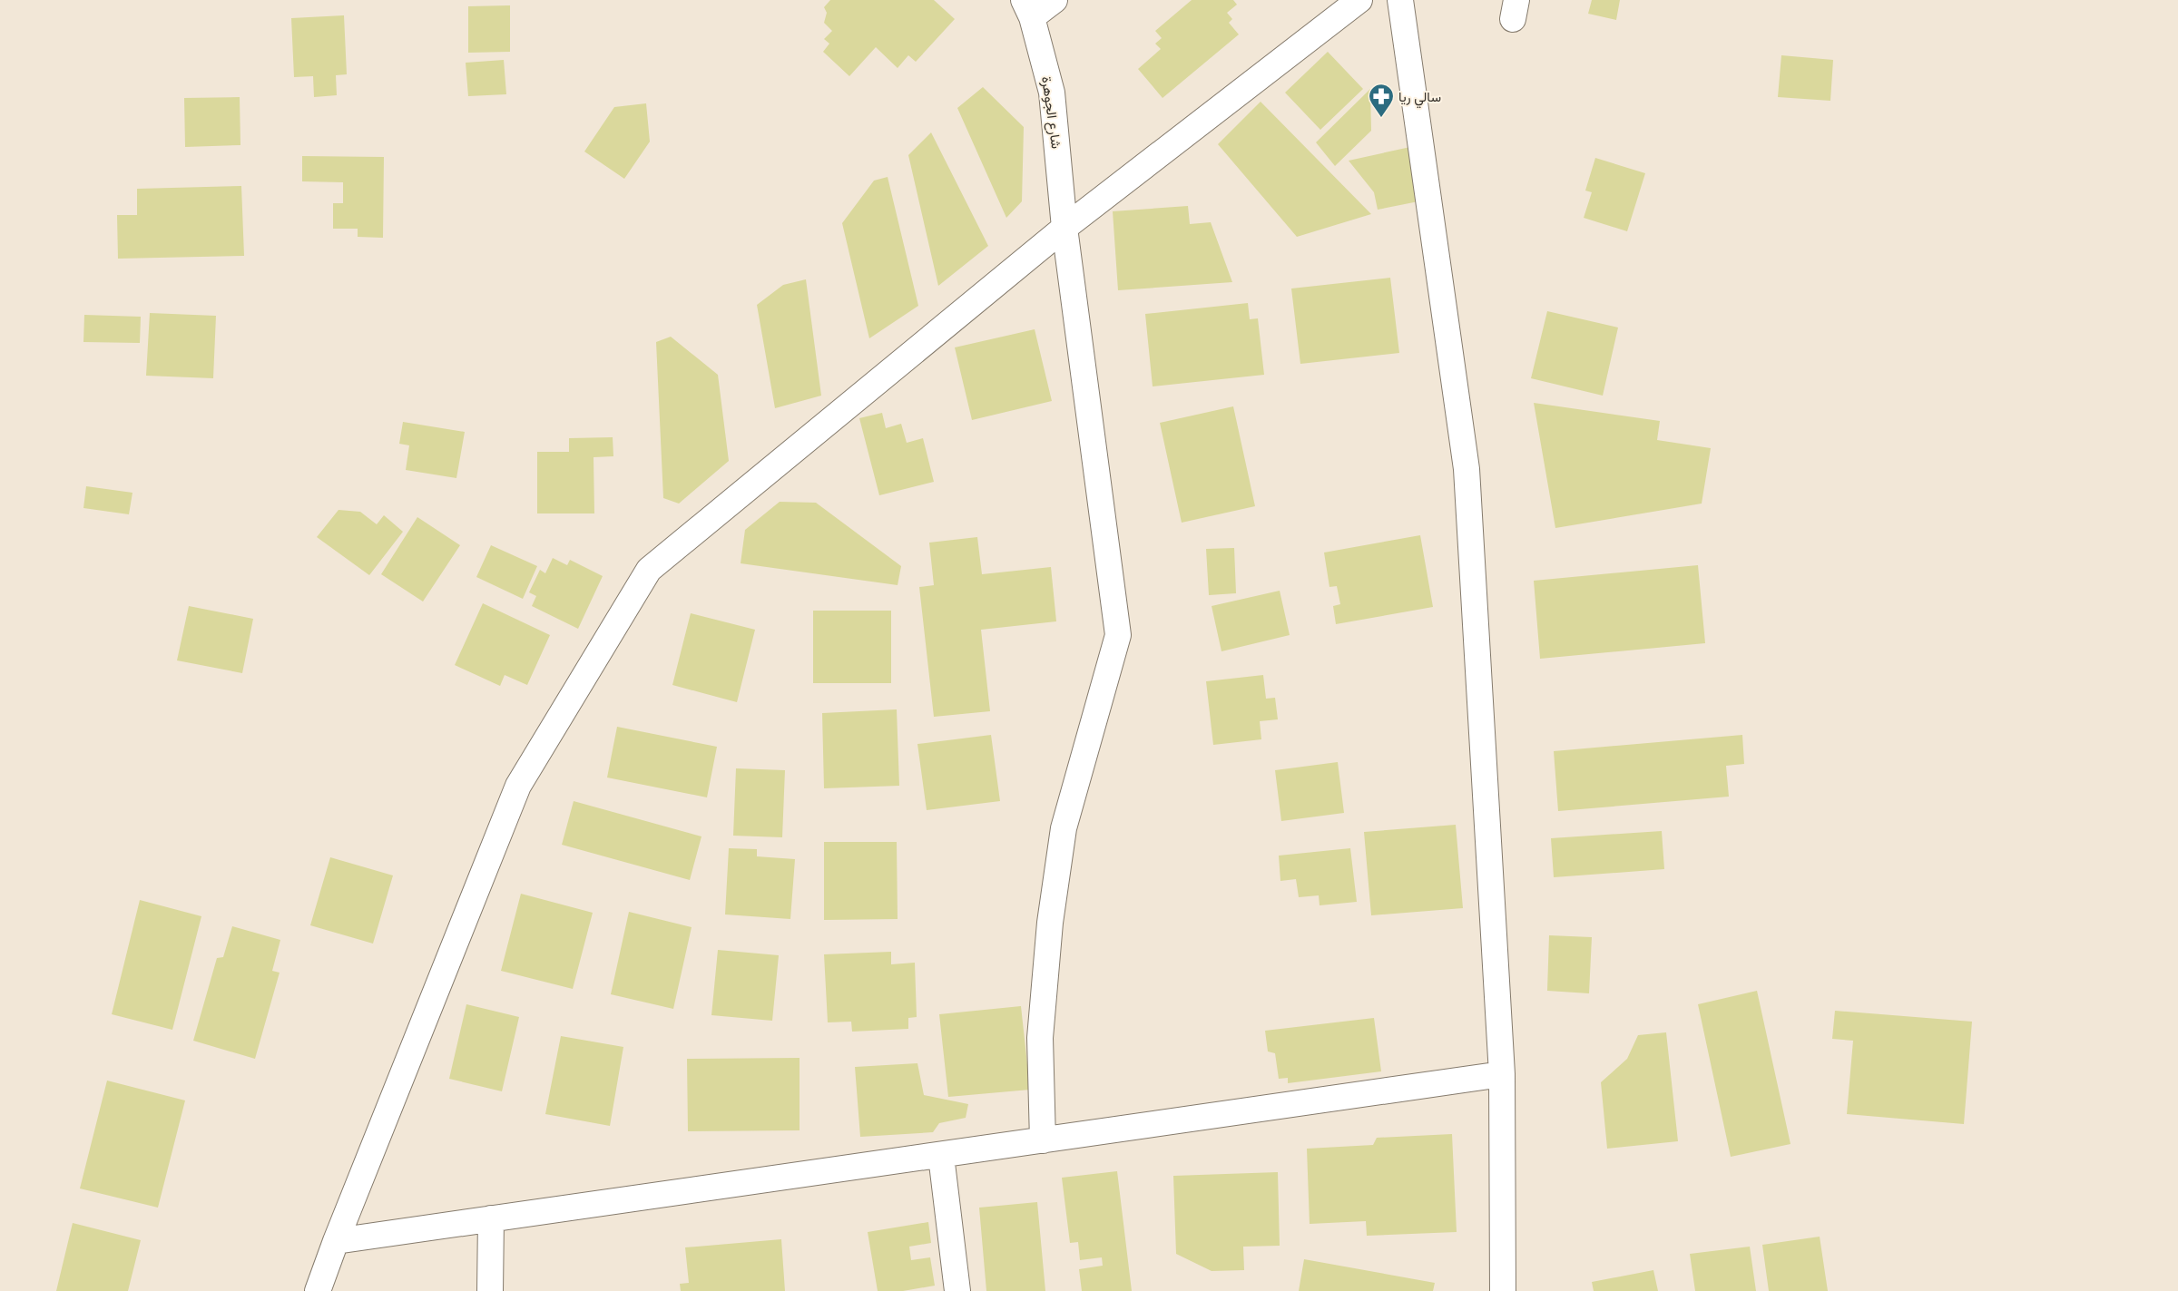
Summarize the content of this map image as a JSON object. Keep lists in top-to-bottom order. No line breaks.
{"streets":{"street":["شارع الجوهرة"]},"places":{"pharmacy":["سالي ريا"]}}
